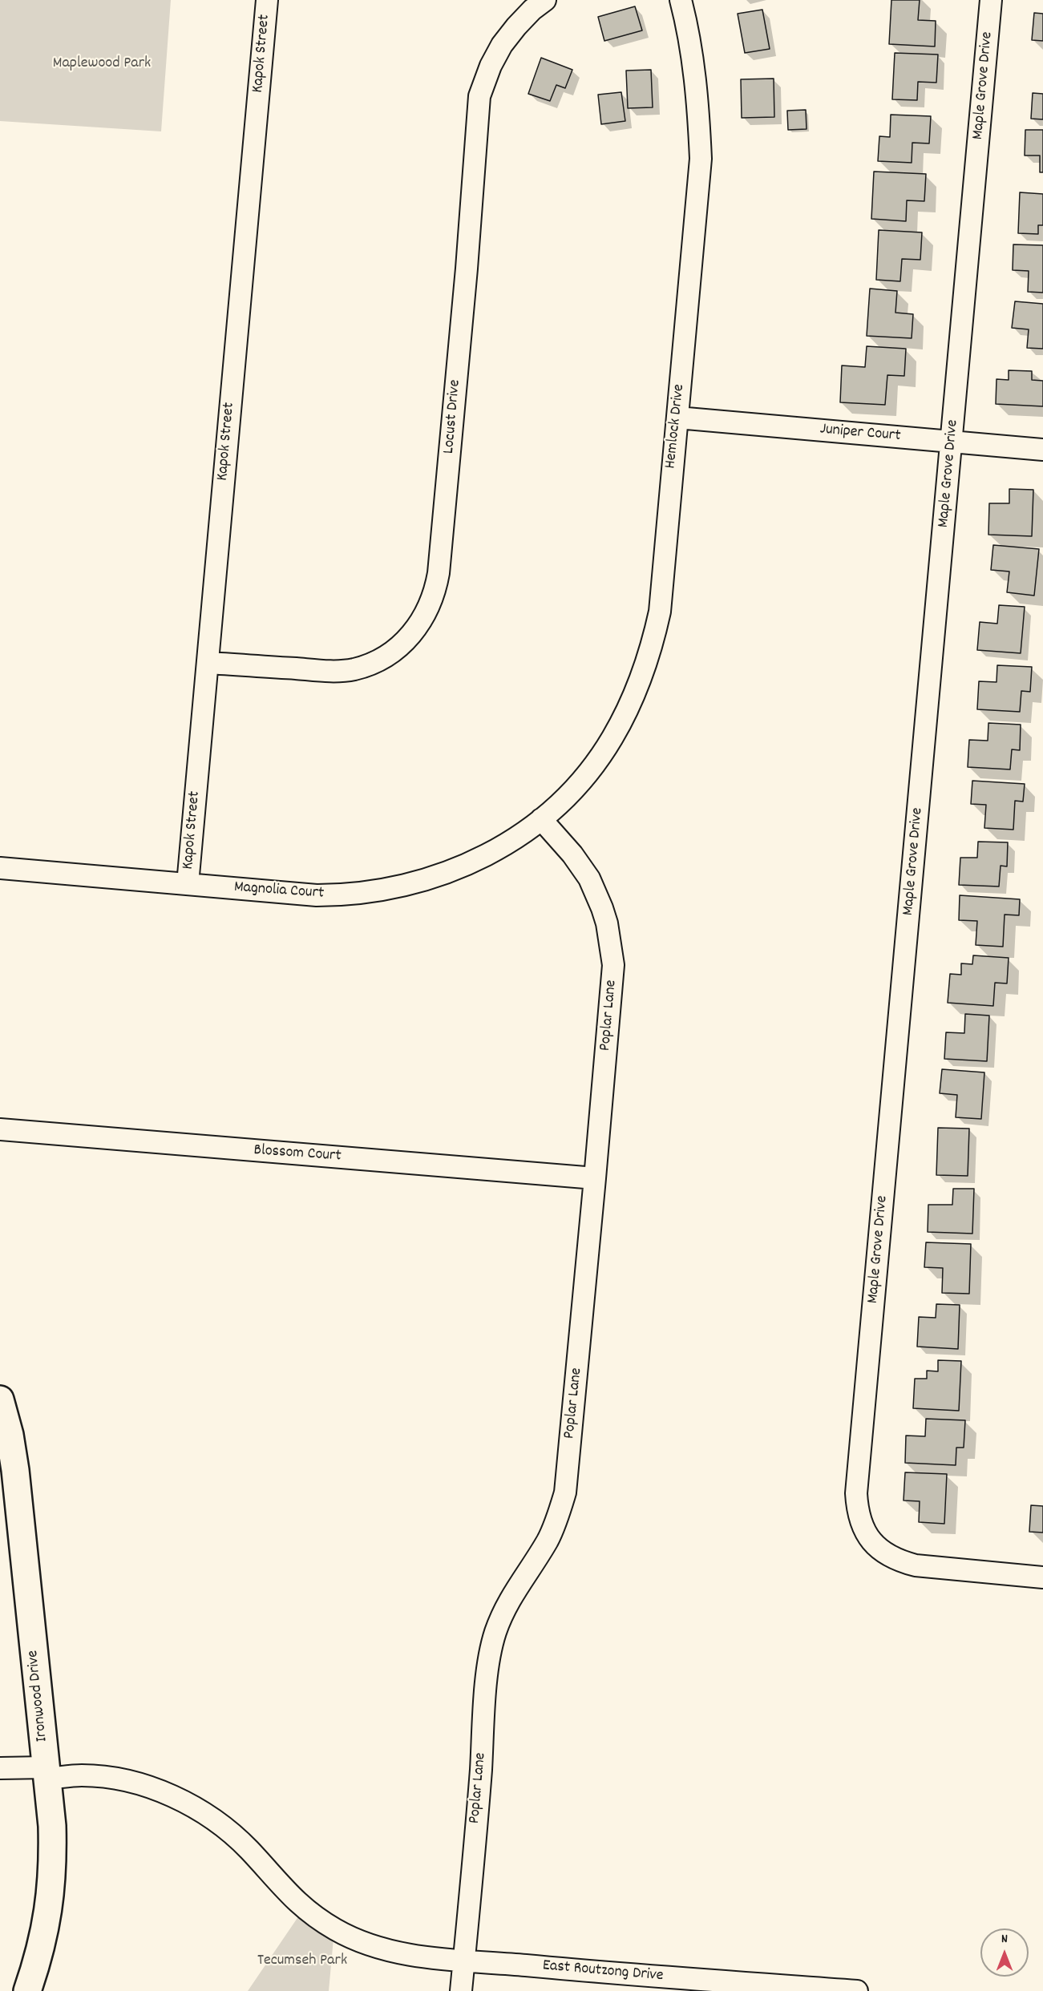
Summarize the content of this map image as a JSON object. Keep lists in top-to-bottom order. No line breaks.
{"streets":{"street":["Kapok Street","Maple Grove Drive","Locust Drive","Hemlock Drive","Juniper Court","Magnolia Court","Poplar Lane","Blossom Court","Ironwood Drive","East Routzong Drive"]},"crossings":[["Kapok Street","Locust Drive"],["Kapok Street","Magnolia Court"],["Maple Grove Drive","Juniper Court"],["Hemlock Drive","Juniper Court"],["Hemlock Drive","Magnolia Court"],["Hemlock Drive","Poplar Lane"],["Magnolia Court","Poplar Lane"],["Poplar Lane","Blossom Court"],["Poplar Lane","East Routzong Drive"],["Ironwood Drive","East Routzong Drive"]],"parks":["Maplewood Park","Tecumseh Park"],"north":"top"}
